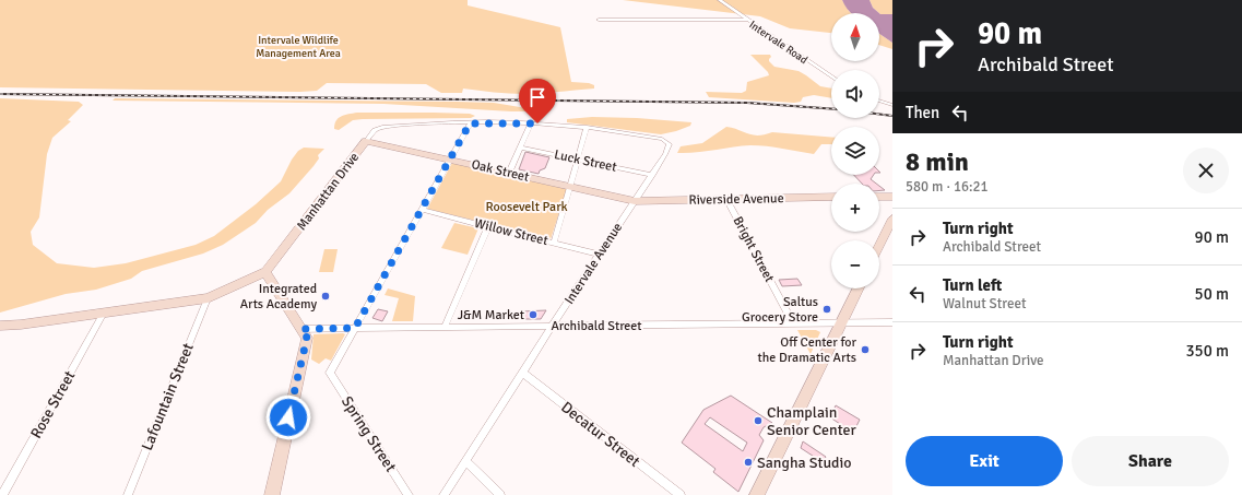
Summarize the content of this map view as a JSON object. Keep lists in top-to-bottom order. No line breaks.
{"streets":{"street":["Intervale Road","Luck Street","Oak Street","Manhattan Drive","Riverside Avenue","Willow Street","Bright Street","Intervale Avenue","Archibald Street","Lafountain Street","Rose Street","Spring Street","Decatur Street"]},"crossings":[["Luck Street","Intervale Avenue"],["Oak Street","Manhattan Drive"],["Oak Street","Riverside Avenue"],["Oak Street","Intervale Avenue"],["Manhattan Drive","Intervale Avenue"],["Manhattan Drive","Lafountain Street"],["Manhattan Drive","Rose Street"],["Riverside Avenue","Bright Street"],["Riverside Avenue","Intervale Avenue"],["Willow Street","Intervale Avenue"],["Bright Street","Archibald Street"],["Intervale Avenue","Archibald Street"],["Intervale Avenue","Decatur Street"],["Archibald Street","Spring Street"]],"parks":["Intervale Wildlife Management Area","Roosevelt Park"],"places":["Integrated Arts Academy","Saltus Grocery Store","J&M Market","Off Center for the Dramatic Arts","Champlain Senior Center","Sangha Studio"],"north":"top","page":{"turn":["90 m","Archibald Street"],"map_buttons":["+","−"],"then":"Then","heading":["8 min","580 m · 16:21"],"list":[{"name":"Turn right","note":"Archibald Street","value":"90 m"},{"name":"Turn left","note":"Walnut Street","value":"50 m"},{"name":"Turn right","note":"Manhattan Drive","value":"350 m"}],"buttons":["Exit","Share"]}}
